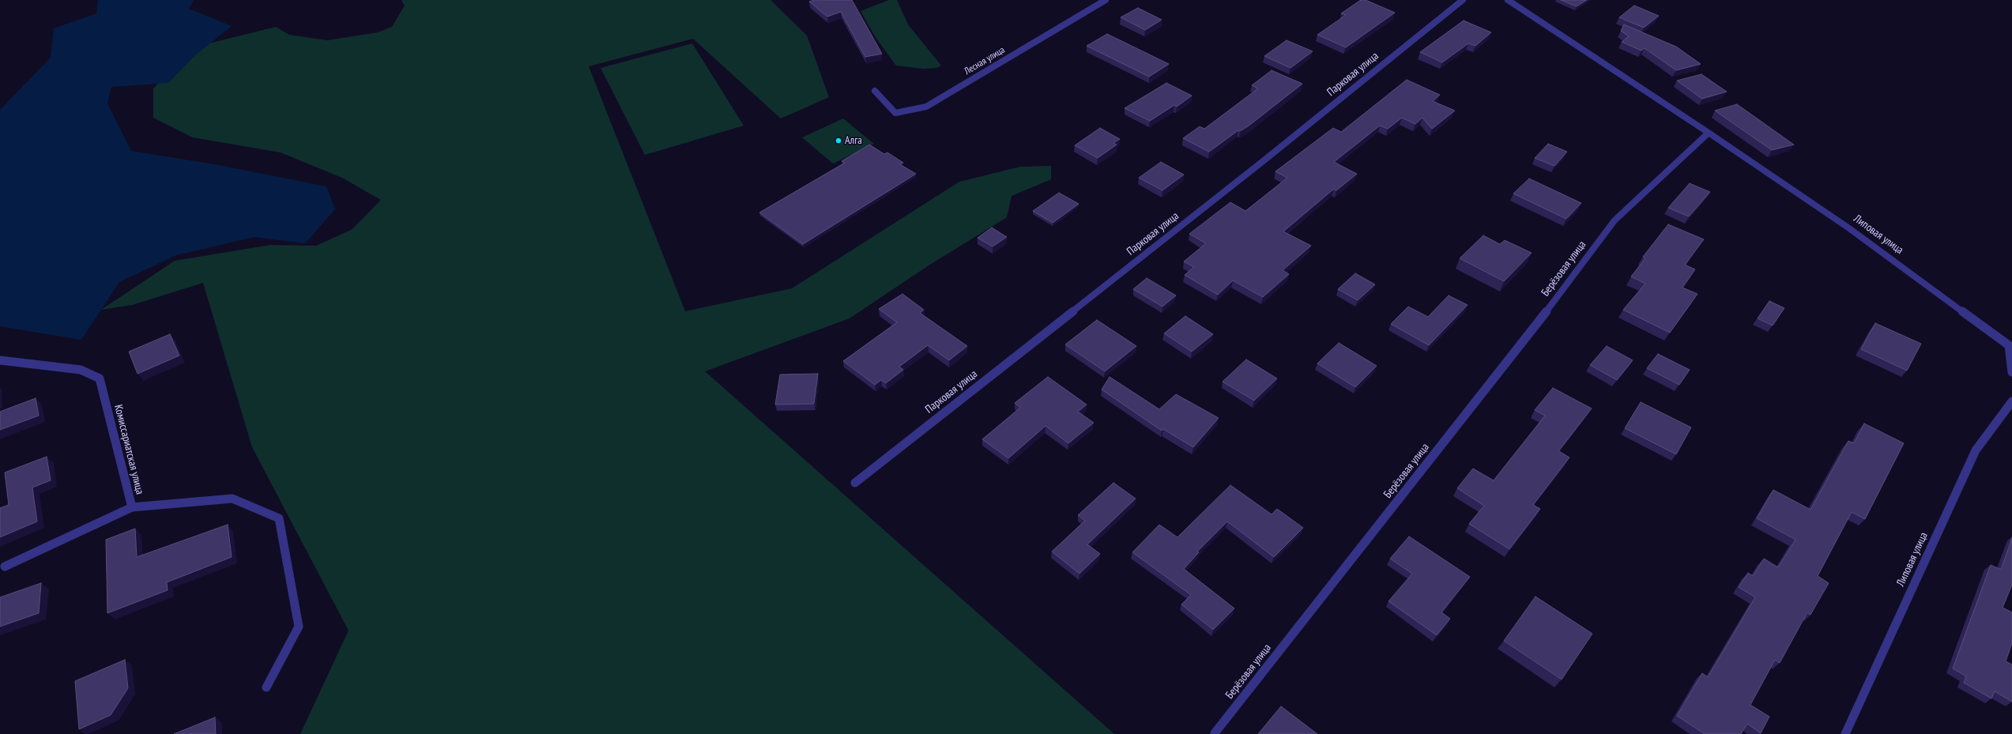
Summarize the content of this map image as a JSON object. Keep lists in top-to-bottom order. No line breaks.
{"streets":{"street":["Лесная улица","Парковая улица","Липовая улица","Берёзовая улица","Комиссариатская улица"]},"crossings":[["Липовая улица","Берёзовая улица"]],"places":["Алга"]}
